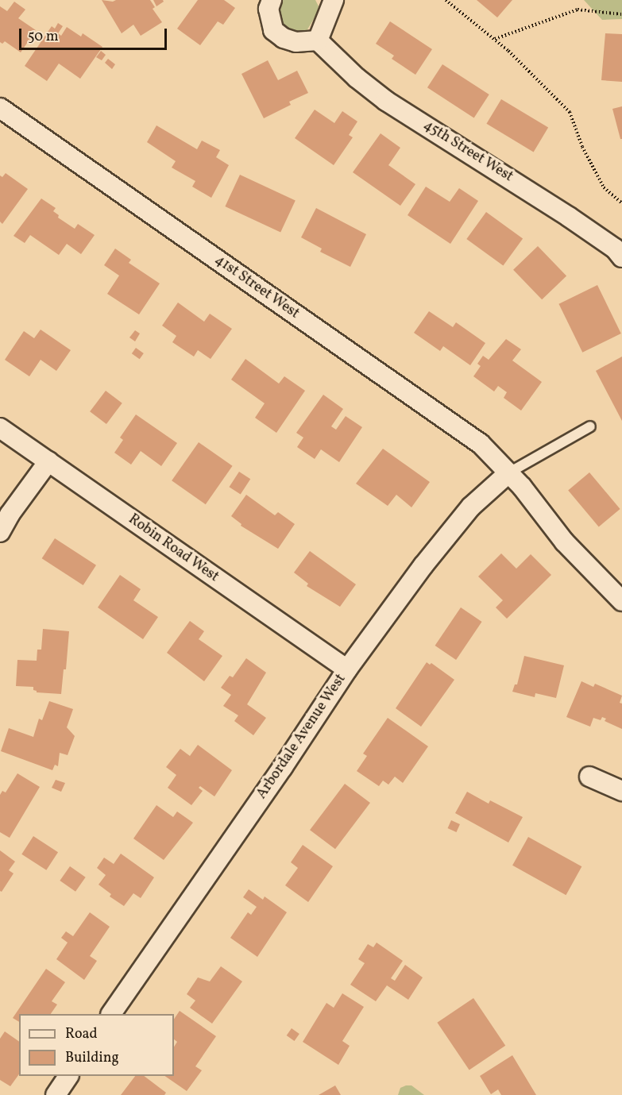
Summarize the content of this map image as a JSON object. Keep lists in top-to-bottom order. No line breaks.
{"streets":{"street":["45th Street West","41st Street West","Robin Road West","Arbordale Avenue West"]},"crossings":[["41st Street West","Arbordale Avenue West"],["Robin Road West","Arbordale Avenue West"]],"legend":["Road","Building"],"scale_bar":"50 m"}
